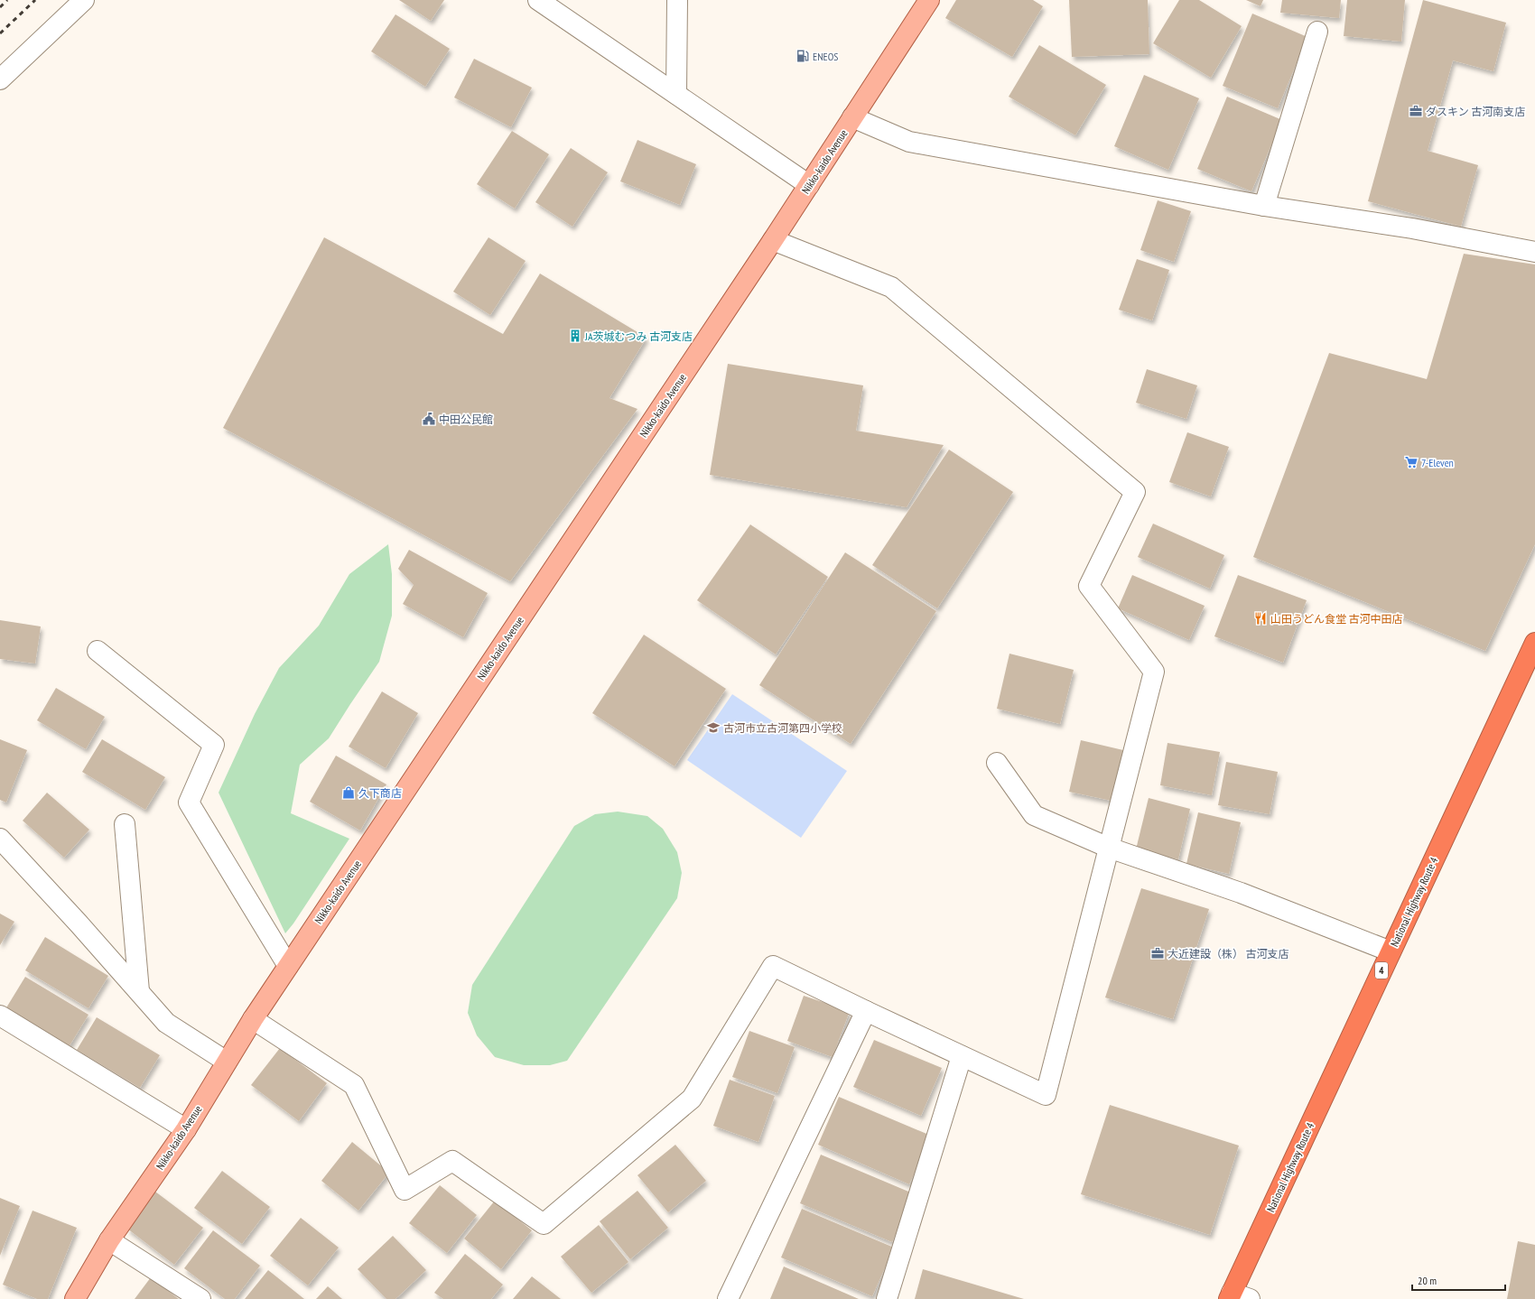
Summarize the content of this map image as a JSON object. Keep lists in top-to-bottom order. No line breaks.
{"streets":{"highway":["National Highway Route 4","4"],"main road":["Nikko-kaido Avenue"]},"places":{"fuel station":["ENEOS"],"office":["ダスキン 古河南支店","大近建設（株） 古河支店"],"building":["JA茨城むつみ 古河支店"],"public building":["中田公民館"],"supermarket":["7-Eleven"],"restaurant":["山田うどん食堂 古河中田店"],"school or university":["古河市立古河第四小学校"],"shop":["久下商店"]},"scale_bar":"20 m"}
